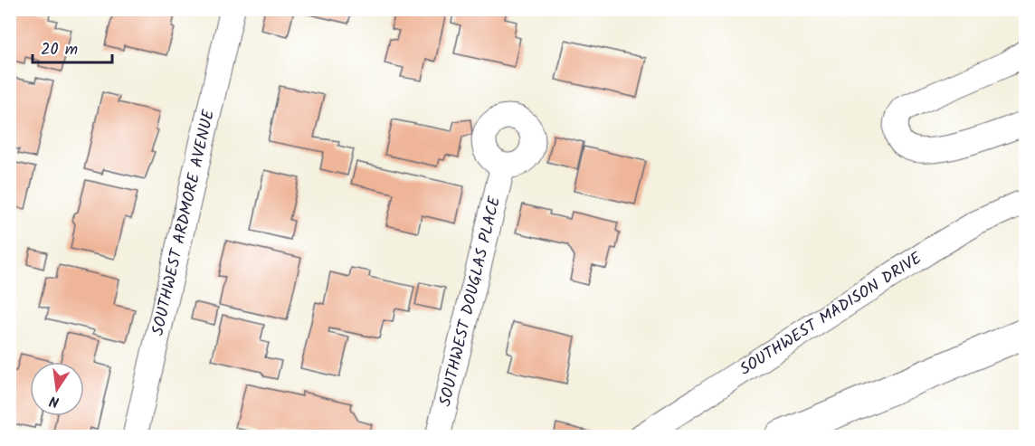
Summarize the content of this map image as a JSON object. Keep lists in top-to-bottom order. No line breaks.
{"streets":{"street":["SOUTHWEST ARDMORE AVENUE","SOUTHWEST DOUGLAS PLACE","SOUTHWEST MADISON DRIVE"]},"scale_bar":"20 m","north":"bottom"}
